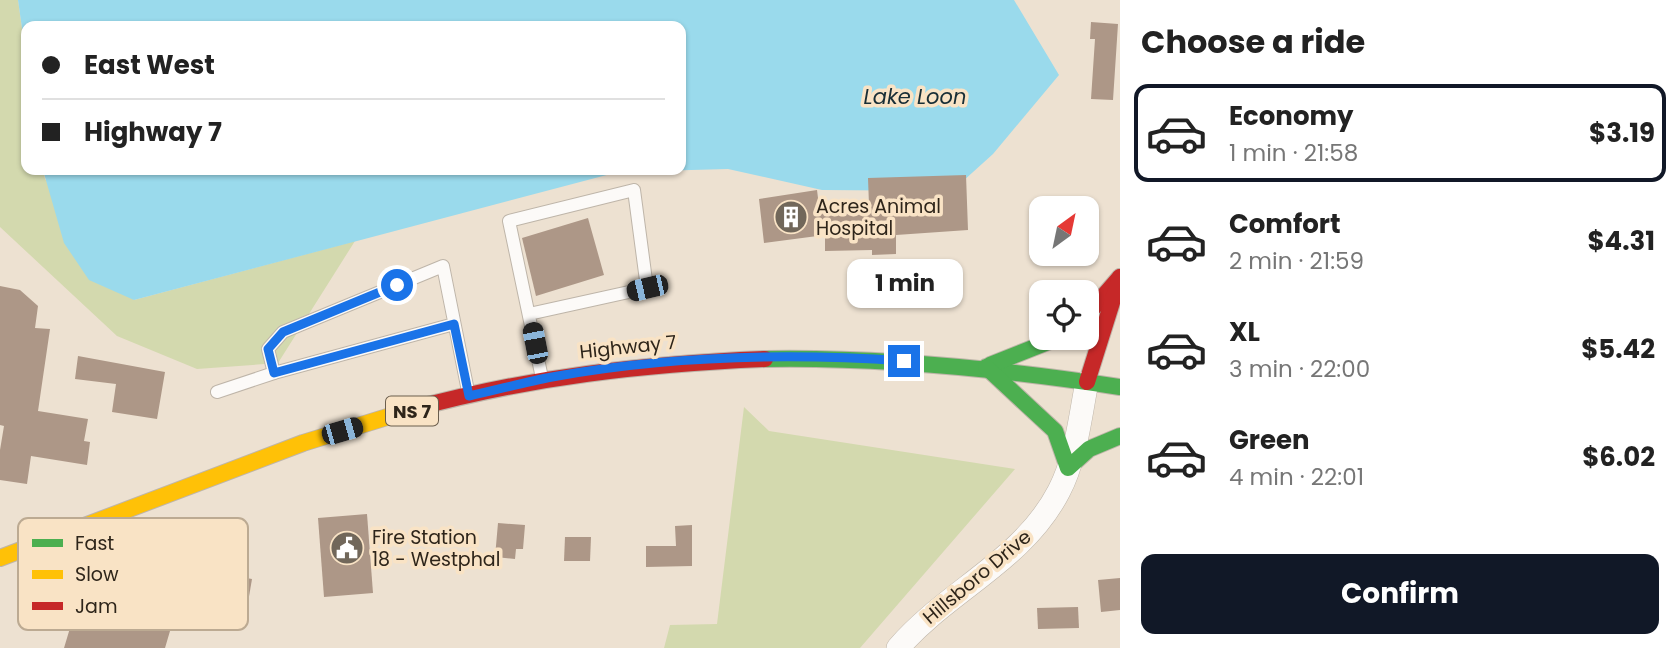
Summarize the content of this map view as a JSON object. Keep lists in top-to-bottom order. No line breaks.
{"streets":{"main road":["Highway 7","NS 7"],"street":["Hillsboro Drive"]},"crossings":[["Highway 7","Hillsboro Drive"]],"water":["Lake Loon"],"places":{"building":["Acres Animal Hospital"],"public building":["Fire Station 18 - Westphal"]},"legend":["Fast","Slow","Jam"],"north":"top right","page":{"heading":"Choose a ride","banner":["East West","Highway 7"],"list":[{"name":"Economy","note":"1 min · 21:58","value":"$3.19"},{"name":"Comfort","note":"2 min · 21:59","value":"$4.31"},{"name":"XL","note":"3 min · 22:00","value":"$5.42"},{"name":"Green","note":"4 min · 22:01","value":"$6.02"}],"bubble":"1 min","buttons":"Confirm"}}
